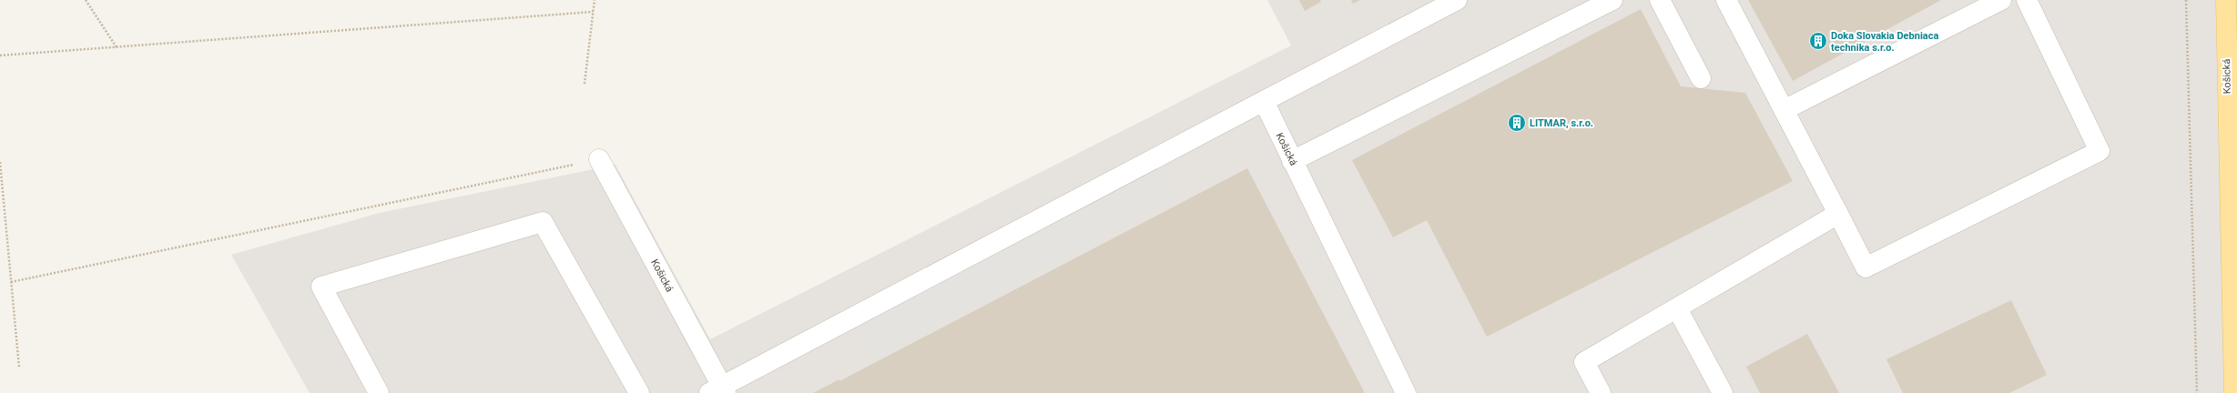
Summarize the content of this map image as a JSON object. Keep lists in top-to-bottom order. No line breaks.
{"streets":{"main road":["Košická"]},"places":{"building":["Doka Slovakia Debniaca technika s.r.o.","LITMAR, s.r.o."]}}
